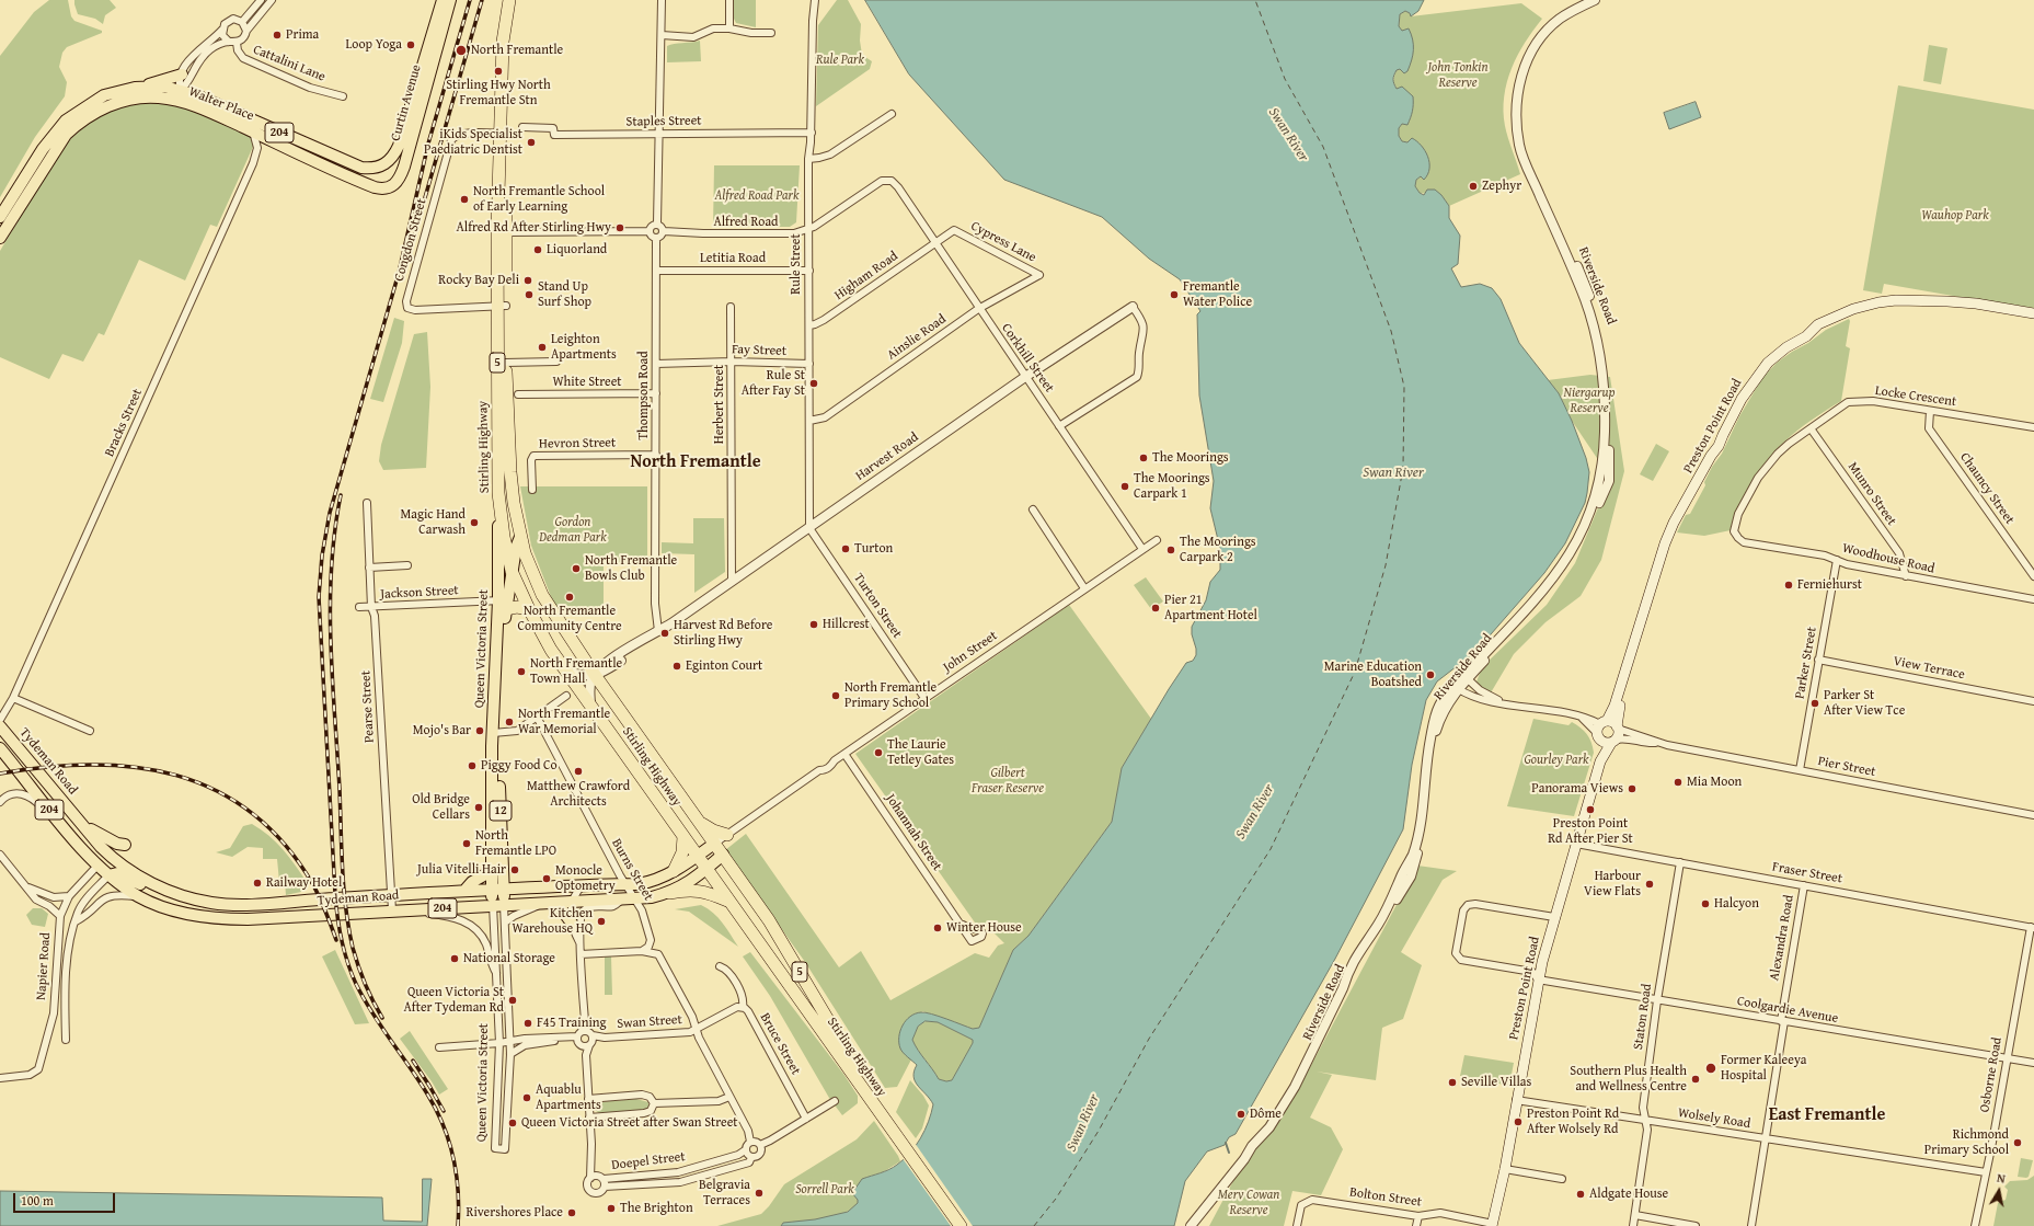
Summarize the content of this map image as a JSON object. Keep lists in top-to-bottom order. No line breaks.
{"streets":{"highway":["5","Stirling Highway"],"main road":["Curtin Avenue","Walter Place","204","Preston Point Road","Queen Victoria Street","Tydeman Road","12"],"street":["Cattalini Lane","Staples Street","Alfred Road","Congdon Street","Cypress Lane","Letitia Road","Rule Street","Higham Road","Riverside Road","Ainslie Road","Fay Street","Corkhill Street","White Street","Thompson Road","Locke Crescent","Herbert Street","Bracks Street","Hevron Street","Harvest Road","Chauncy Street","Munro Street","Woodhouse Road","Jackson Street","Turton Street","John Street","Parker Street","View Terrace","Pearse Street","Pier Street","Johannah Street","Burns Street","Fraser Street","Alexandra Road","Napier Road","Coolgardie Avenue","Staton Road","Swan Street","Bruce Street","Osborne Road","Wolsely Road","Doepel Street","Bolton Street"]},"crossings":[["Curtin Avenue","Walter Place"],["Walter Place","204"],["Walter Place","Bracks Street"],["Staples Street","Rule Street"],["Alfred Road","Rule Street"],["Alfred Road","Corkhill Street"],["Alfred Road","Thompson Road"],["Congdon Street","Stirling Highway"],["Cypress Lane","Higham Road"],["Cypress Lane","Ainslie Road"],["Cypress Lane","Corkhill Street"],["Letitia Road","Rule Street"],["Letitia Road","Thompson Road"],["Rule Street","Higham Road"],["Rule Street","Ainslie Road"],["Rule Street","Fay Street"],["Rule Street","Harvest Road"],["Rule Street","Turton Street"],["Higham Road","Corkhill Street"],["Ainslie Road","Corkhill Street"],["Fay Street","Thompson Road"],["Fay Street","Herbert Street"],["Corkhill Street","Harvest Road"],["Corkhill Street","John Street"],["White Street","Thompson Road"],["Thompson Road","Hevron Street"],["Thompson Road","Harvest Road"],["Locke Crescent","Chauncy Street"],["Locke Crescent","Munro Street"],["Locke Crescent","Woodhouse Road"],["Herbert Street","Harvest Road"],["Preston Point Road","Pier Street"],["Preston Point Road","Fraser Street"],["Preston Point Road","Coolgardie Avenue"],["Preston Point Road","Wolsely Road"],["Preston Point Road","Bolton Street"],["Stirling Highway","Harvest Road"],["Stirling Highway","Queen Victoria Street"],["Stirling Highway","John Street"],["Stirling Highway","Tydeman Road"],["Stirling Highway","12"],["Harvest Road","Turton Street"],["Munro Street","Woodhouse Road"],["Woodhouse Road","Parker Street"],["Jackson Street","Queen Victoria Street"],["Jackson Street","Pearse Street"],["Turton Street","John Street"],["Queen Victoria Street","Tydeman Road"],["Queen Victoria Street","12"],["Queen Victoria Street","Swan Street"],["John Street","Tydeman Road"],["John Street","Johannah Street"],["Parker Street","View Terrace"],["Parker Street","Pier Street"],["Pearse Street","Tydeman Road"],["Tydeman Road","Burns Street"],["Tydeman Road","Napier Road"],["Fraser Street","Alexandra Road"],["Fraser Street","Staton Road"],["Fraser Street","Osborne Road"],["Alexandra Road","Coolgardie Avenue"],["Alexandra Road","Wolsely Road"],["Coolgardie Avenue","Staton Road"],["Coolgardie Avenue","Osborne Road"],["Staton Road","Wolsely Road"],["Swan Street","Bruce Street"],["Osborne Road","Wolsely Road"]],"districts":["North Fremantle","East Fremantle"],"water":["Swan River"],"parks":["Rule Park","John Tonkin Reserve","Alfred Road Park","Wauhop Park","Niergarup Reserve","Gordon Dedman Park","Gourley Park","Gilbert Fraser Reserve","Sorrell Park","Merv Cowan Reserve"],"places":["Prima","Loop Yoga","North Fremantle","Stirling Hwy North Fremantle Stn","iKids Specialist Paediatric Dentist","Zephyr","North Fremantle School of Early Learning","Alfred Rd After Stirling Hwy","Liquorland","Rocky Bay Deli","Stand Up Surf Shop","Fremantle Water Police","Leighton Apartments","Rule St After Fay St","The Moorings","The Moorings Carpark 1","Magic Hand Carwash","Turton","The Moorings Carpark 2","North Fremantle Bowls Club","Ferniehurst","North Fremantle Community Centre","Pier 21 Apartment Hotel","Hillcrest","Harvest Rd Before Stirling Hwy","Eginton Court","North Fremantle Town Hall","Marine Education Boatshed","North Fremantle Primary School","Parker St After View Tce","North Fremantle War Memorial","Mojo's Bar","The Laurie Tetley Gates","Piggy Food Co","Matthew Crawford Architects","Mia Moon","Panorama Views","Old Bridge Cellars","Preston Point Rd After Pier St","North Fremantle LPO","Julia Vitelli Hair","Monocle Optometry","Railway Hotel","Harbour View Flats","Halcyon","Kitchen Warehouse HQ","Winter House","National Storage","Queen Victoria St After Tydeman Rd","F45 Training","Former Kaleeya Hospital","Southern Plus Health and Wellness Centre","Seville Villas","Aquablu Apartments","Dôme","Preston Point Rd After Wolsely Rd","Queen Victoria Street after Swan Street","Richmond Primary School","Belgravia Terraces","Aldgate House","The Brighton","Rivershores Place"],"scale_bar":"100 m","north":"top"}
